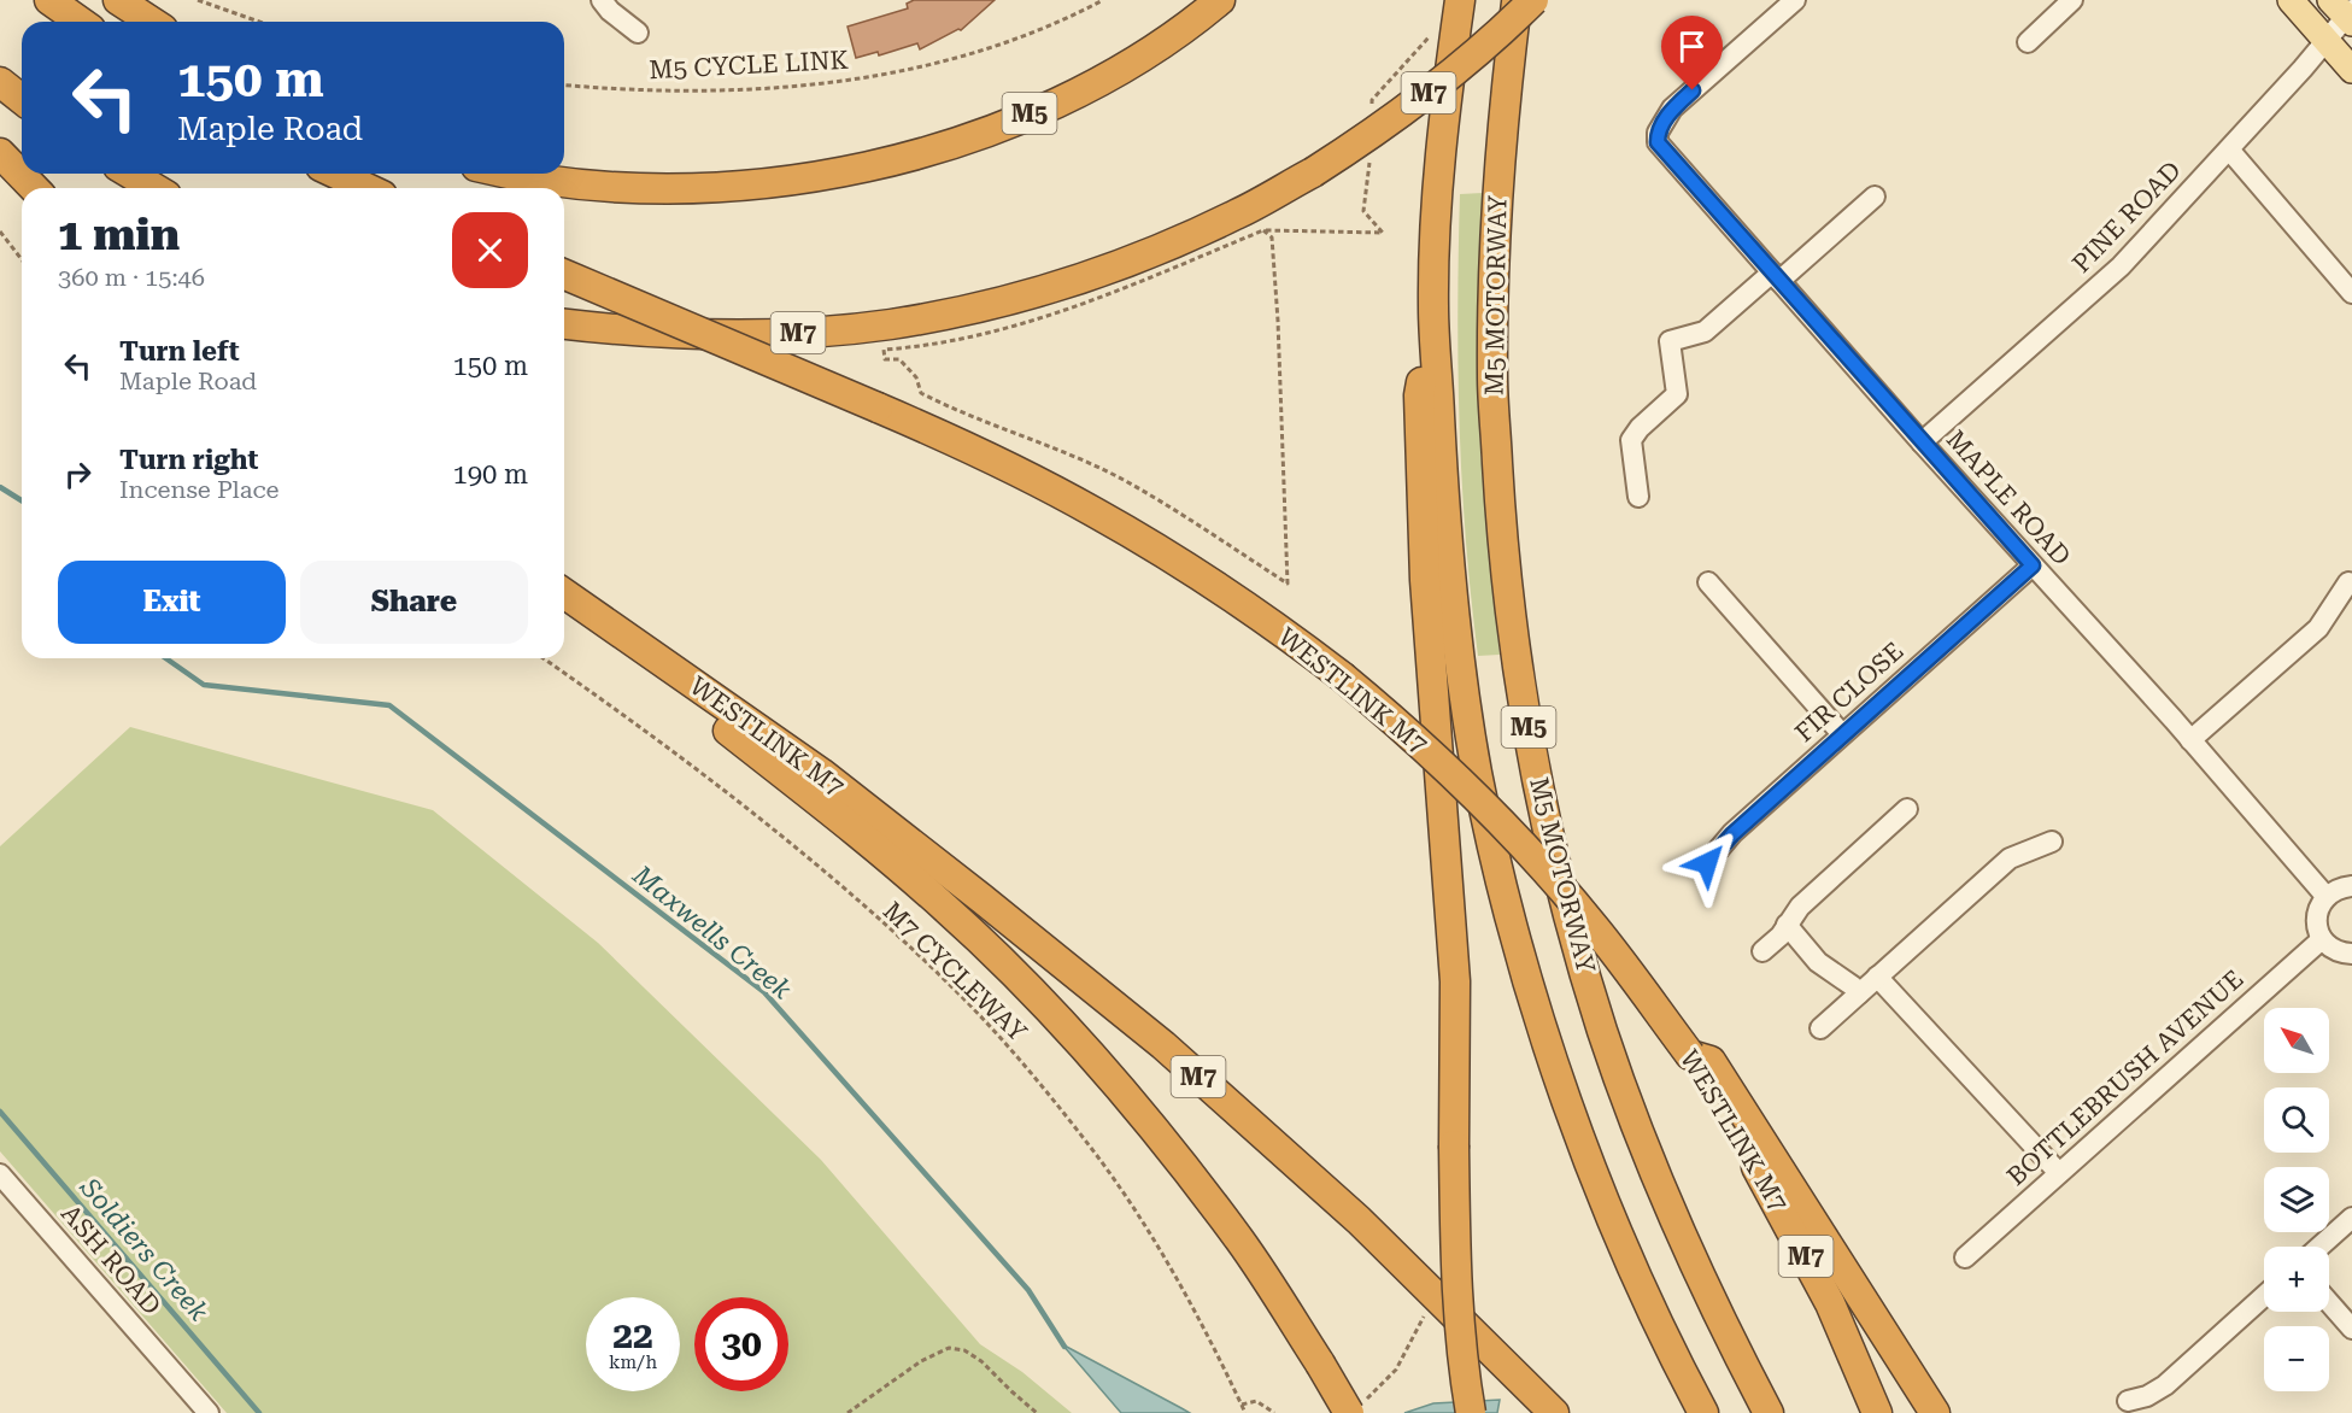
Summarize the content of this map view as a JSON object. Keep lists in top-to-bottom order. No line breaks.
{"streets":{"highway":["M7","M5","M5 MOTORWAY","WESTLINK M7"],"street":["PINE ROAD","MAPLE ROAD","FIR CLOSE","BOTTLEBRUSH AVENUE","ASH ROAD"],"path":["M5 CYCLE LINK","M7 CYCLEWAY"]},"crossings":[["PINE ROAD","MAPLE ROAD"],["MAPLE ROAD","FIR CLOSE"]],"water":["Maxwells Creek","Soldiers Creek"],"north":"top left","page":{"turn":["150 m","Maple Road"],"heading":["1 min","360 m · 15:46"],"list":[{"name":"Turn left","note":"Maple Road","value":"150 m"},{"name":"Turn right","note":"Incense Place","value":"190 m"}],"buttons":["Exit","Share"],"map_buttons":["+","−"],"speed":"22 km/h","limit":"30"}}
